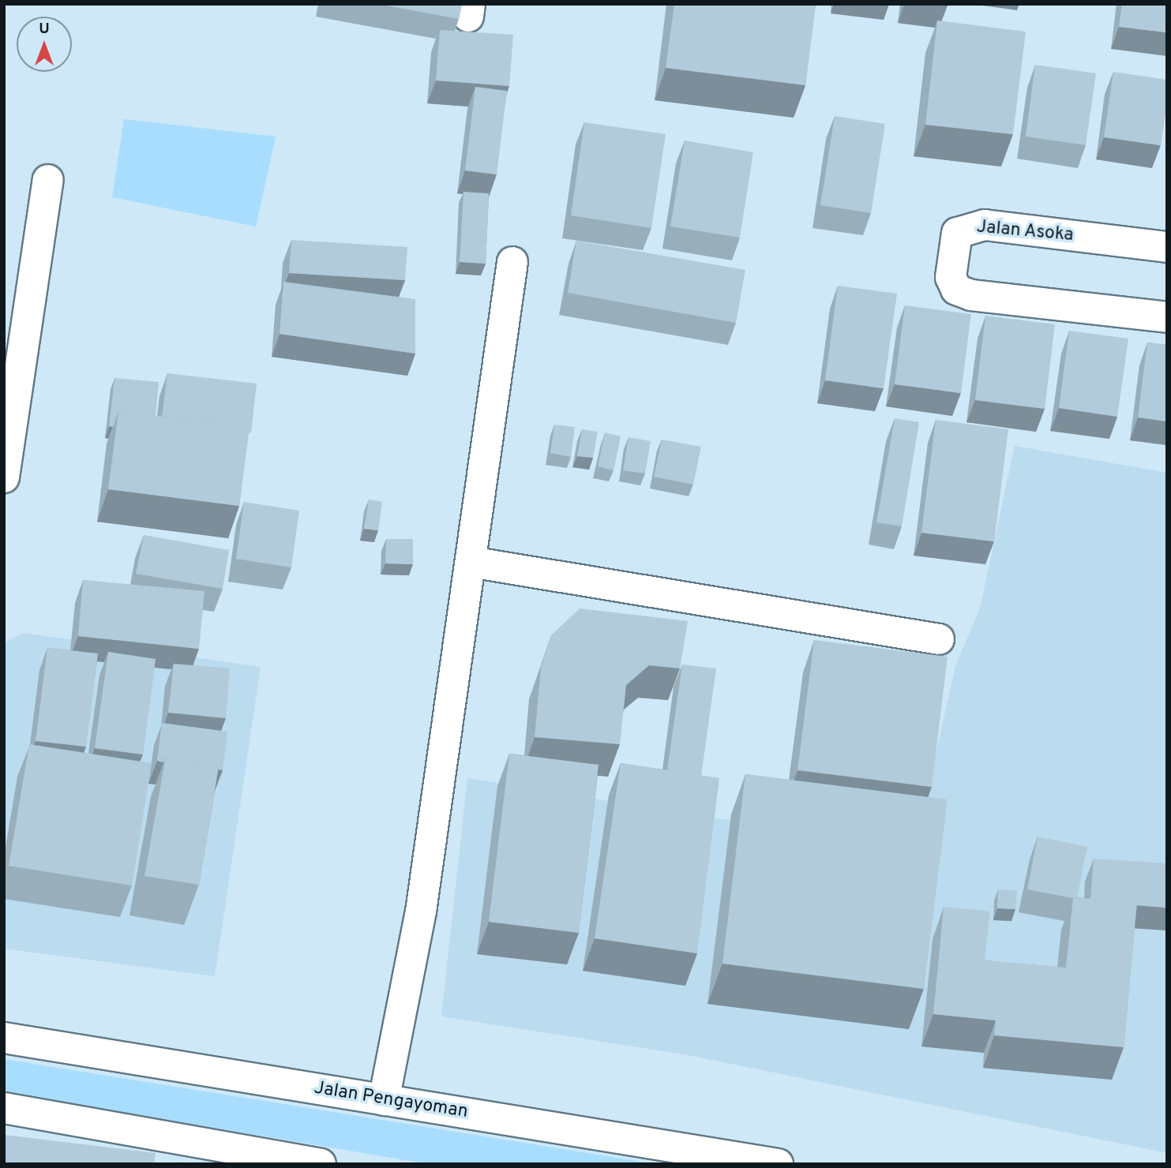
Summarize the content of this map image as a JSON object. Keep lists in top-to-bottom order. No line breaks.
{"streets":{"street":["Jalan Asoka","Jalan Pengayoman"]},"north":"top"}
